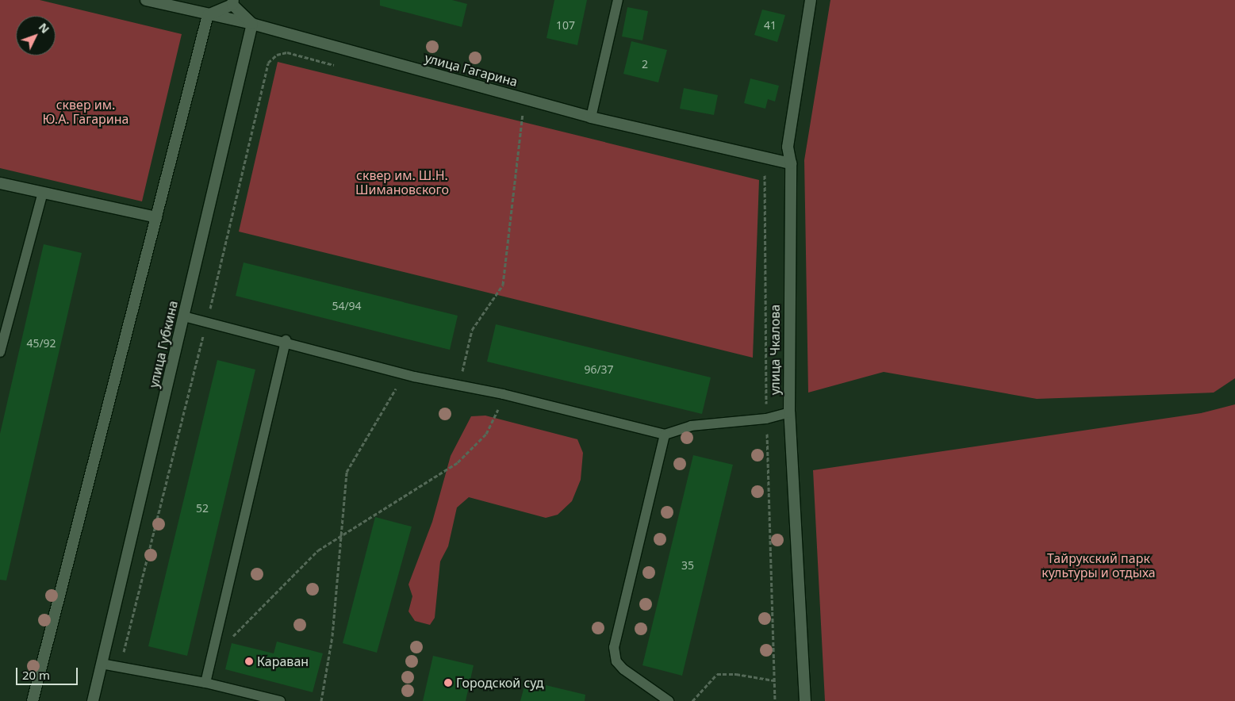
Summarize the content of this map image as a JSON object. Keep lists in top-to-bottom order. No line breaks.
{"streets":{"street":["улица Гагарина","улица Губкина","улица Чкалова"]},"crossings":[["улица Гагарина","улица Губкина"],["улица Гагарина","улица Чкалова"]],"parks":["сквер им. Ю.А. Гагарина","сквер им. Ш.Н. Шимановского","Тайрукский парк культуры и отдыха"],"places":["Караван","Городской суд"],"house_numbers":["107","41","2","54/94","45/92","96/37","52","35"],"scale_bar":"20 m","north":"top right"}
